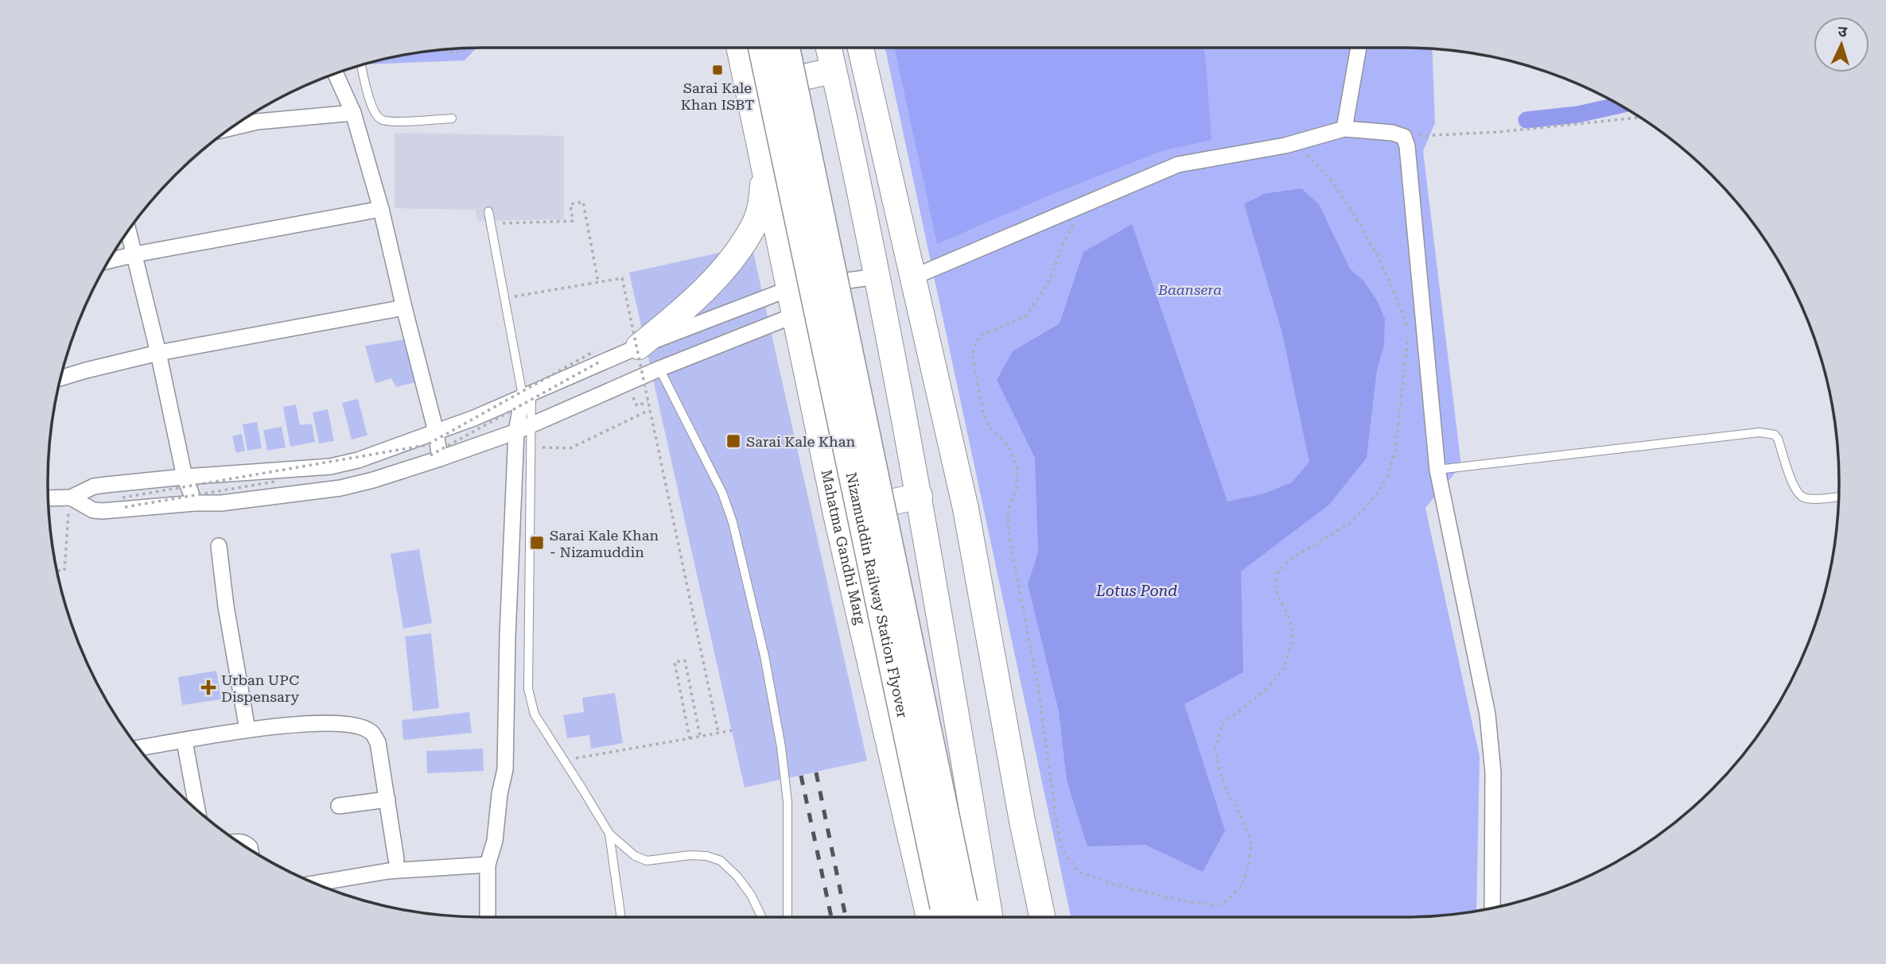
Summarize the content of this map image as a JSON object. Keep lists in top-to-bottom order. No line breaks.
{"streets":{"highway":["Nizamuddin Railway Station Flyover"],"main road":["Mahatma Gandhi Marg"]},"crossings":[["Mahatma Gandhi Marg","Nizamuddin Railway Station Flyover"]],"water":["Lotus Pond"],"parks":["Baansera"],"places":{"transit":["Sarai Kale Khan ISBT","Sarai Kale Khan","Sarai Kale Khan - Nizamuddin"],"health":["Urban UPC Dispensary"]},"north":"top"}
